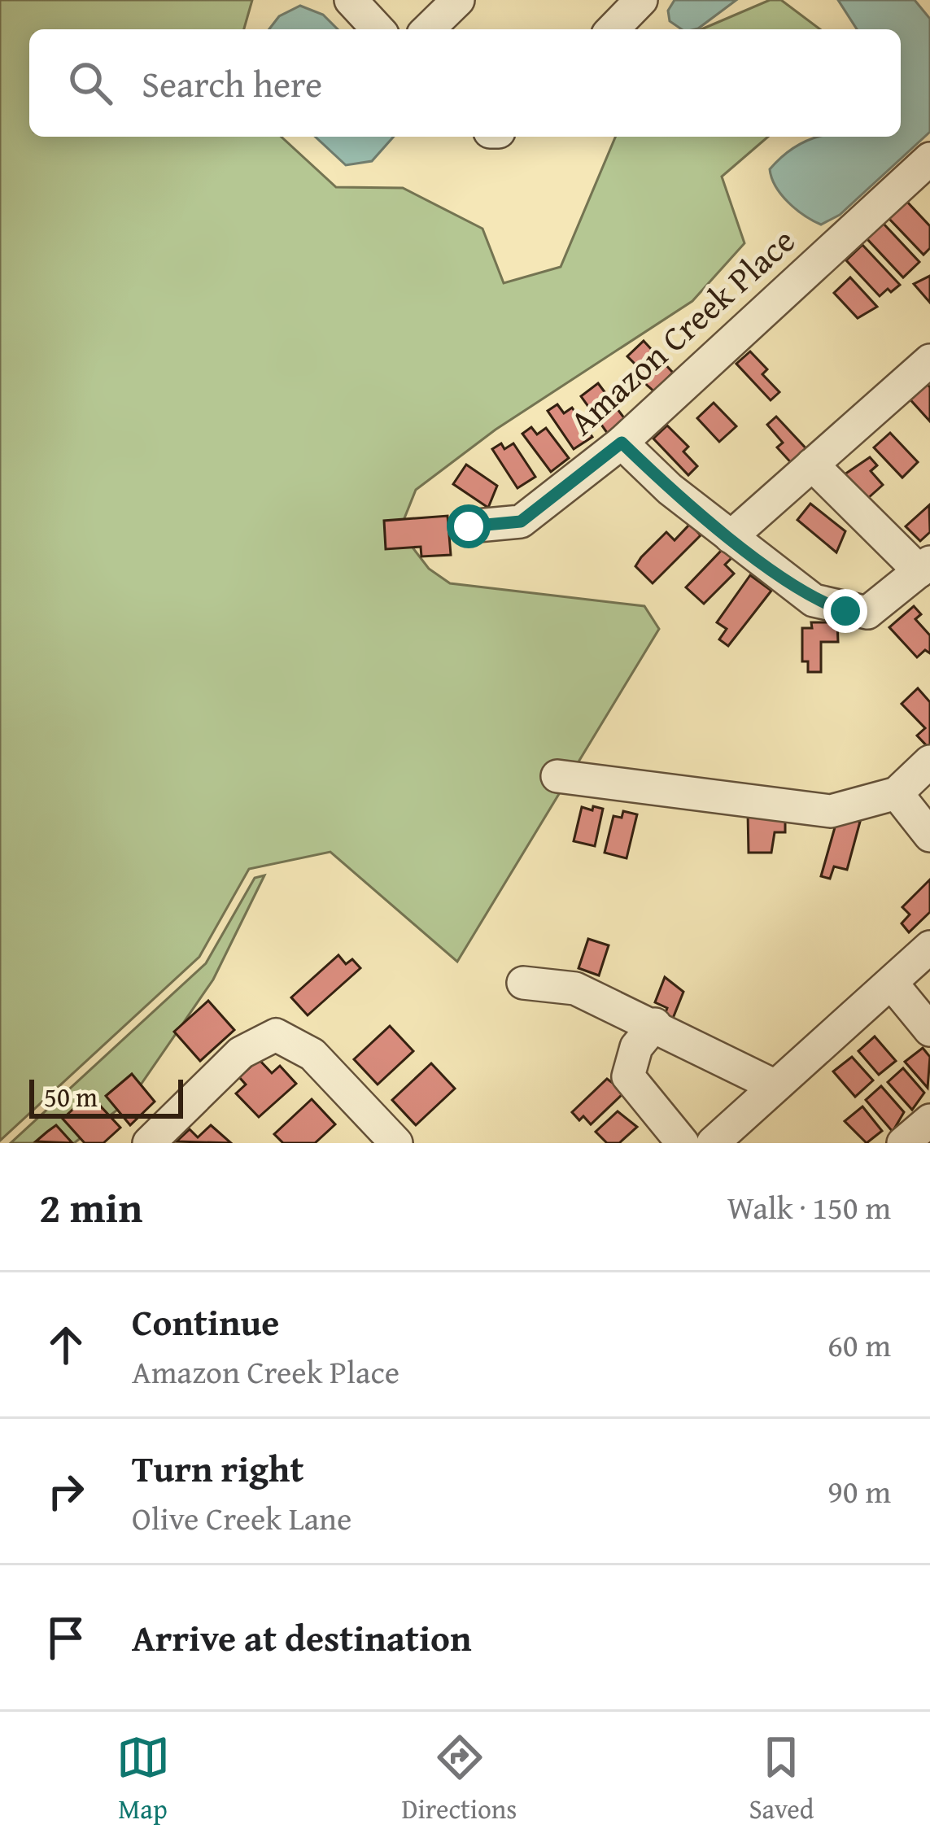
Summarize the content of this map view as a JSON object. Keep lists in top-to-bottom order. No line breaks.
{"streets":{"street":["Amazon Creek Place"]},"scale_bar":"50 m","page":{"search":"Search here","scale":"50 m","heading":["2 min","Walk · 150 m"],"list":[["Continue","Amazon Creek Place","60 m"],["Turn right","Olive Creek Lane","90 m"],"Arrive at destination"],"nav":["Map","Directions","Saved"]}}
